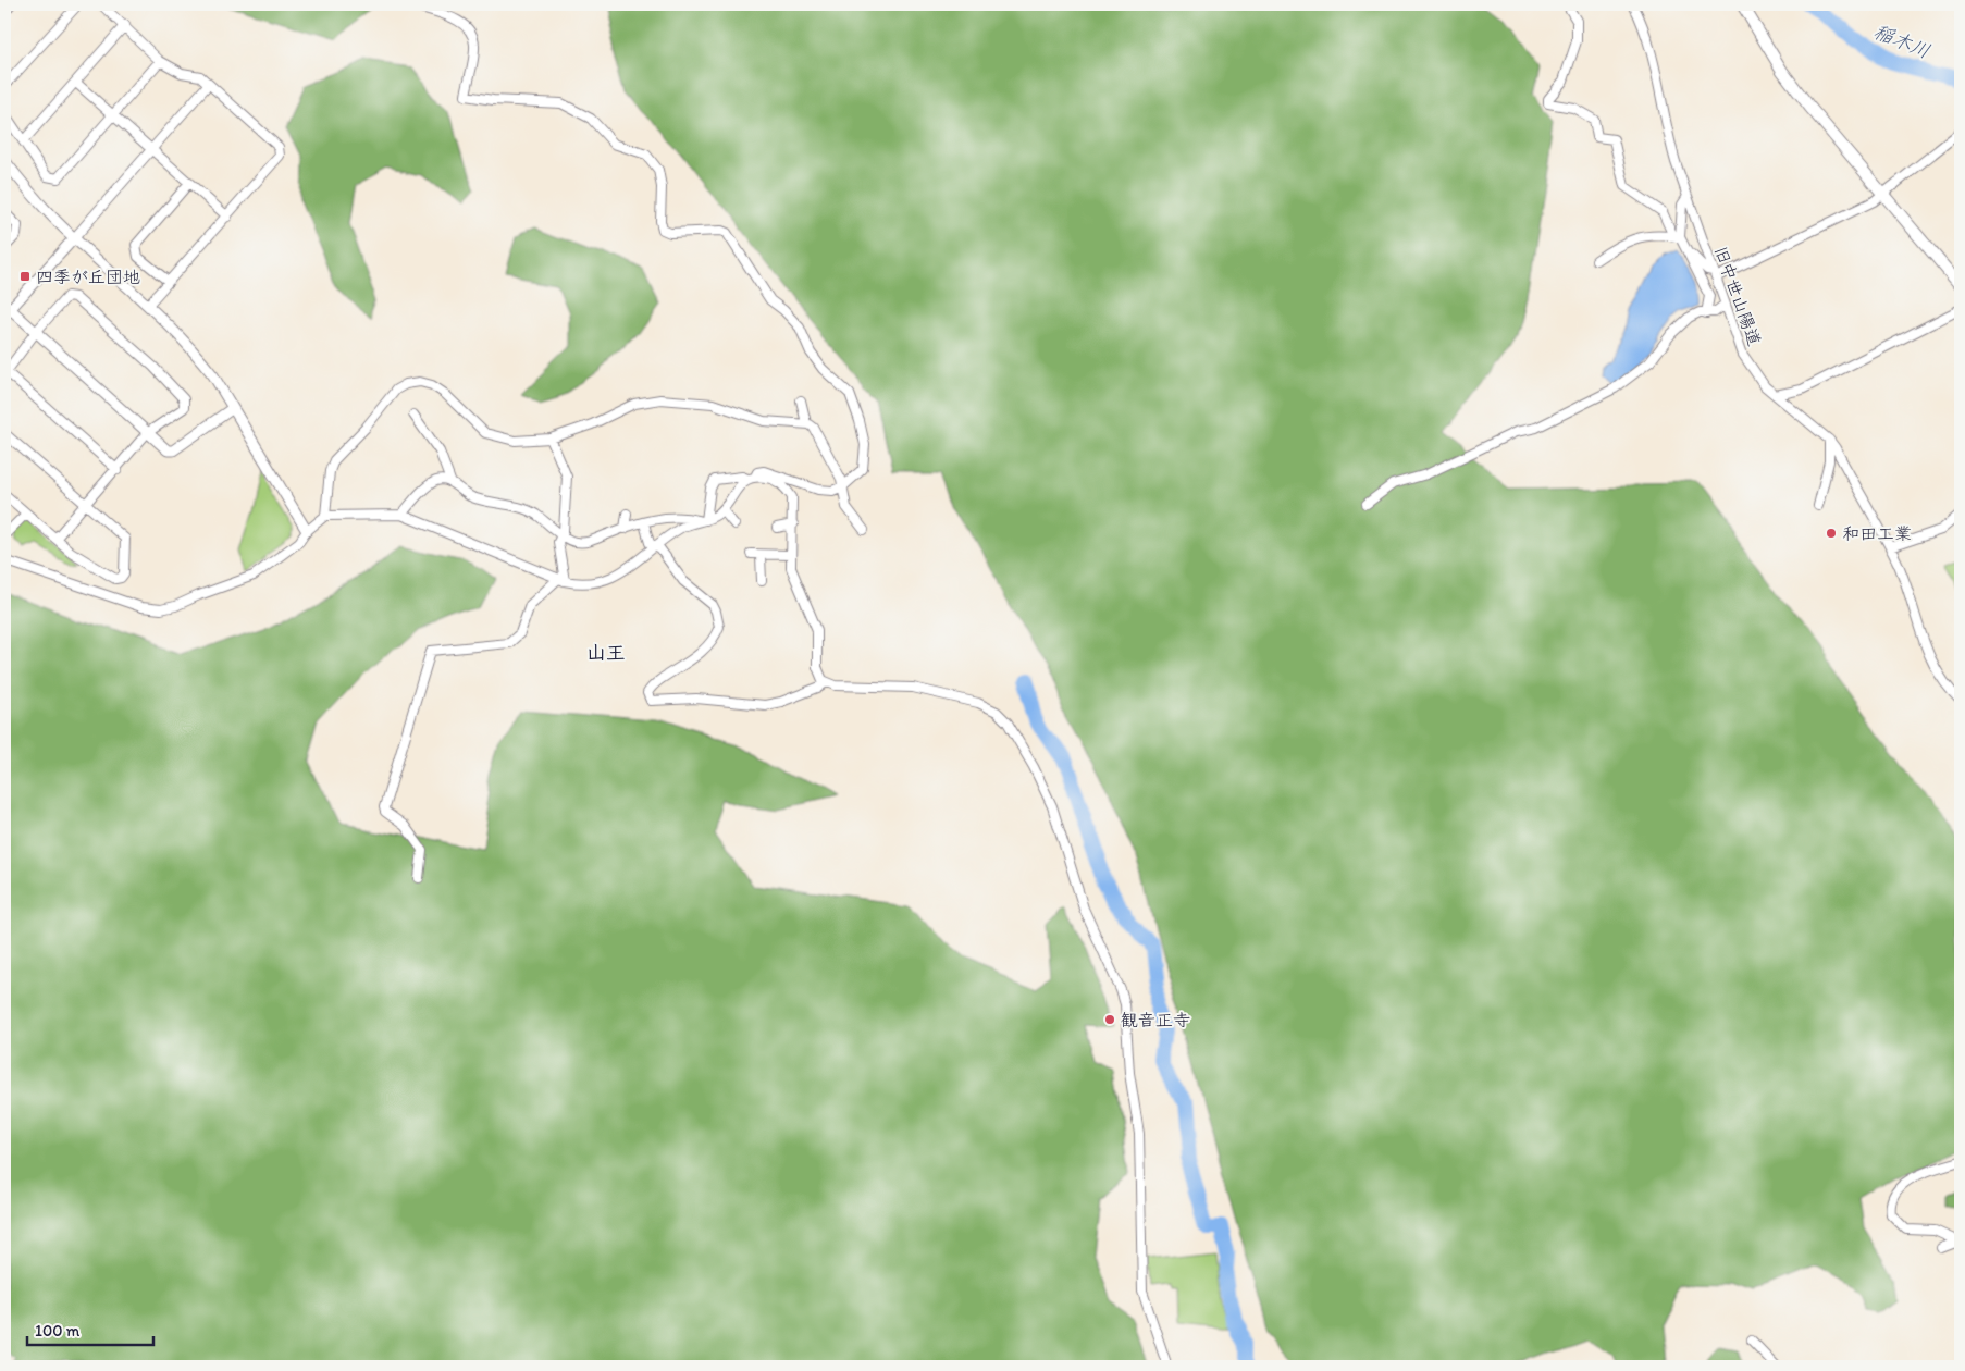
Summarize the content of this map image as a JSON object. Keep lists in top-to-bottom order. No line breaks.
{"streets":{"street":["旧中世山陽道"]},"districts":["山王"],"water":["稲木川"],"places":{"transit":["四季が丘団地"],"other":["和田工業","観音正寺"]},"scale_bar":"100 m"}
